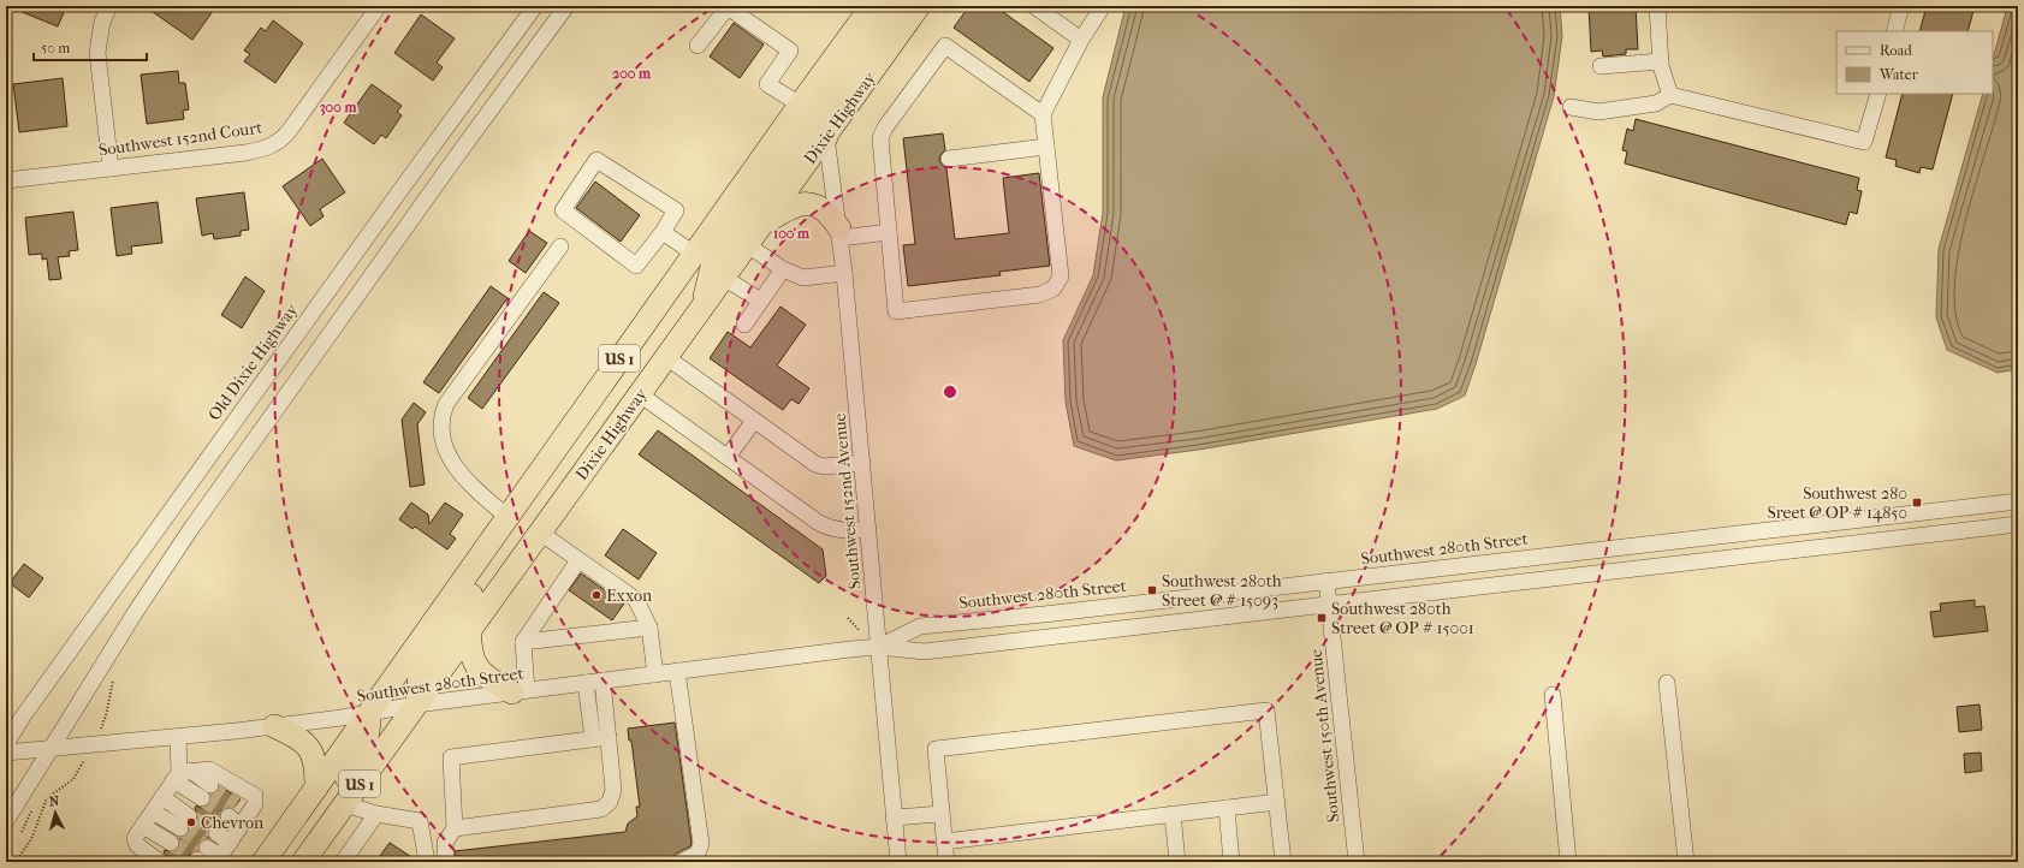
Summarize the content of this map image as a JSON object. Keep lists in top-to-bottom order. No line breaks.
{"streets":{"highway":["Dixie Highway","US 1"],"street":["Southwest 152nd Court","Old Dixie Highway","Southwest 152nd Avenue","Southwest 280th Street","Southwest 150th Avenue"]},"crossings":[["Dixie Highway","Southwest 152nd Avenue"],["Dixie Highway","Southwest 280th Street"],["US 1","Southwest 280th Street"],["Southwest 152nd Avenue","Southwest 280th Street"],["Southwest 280th Street","Southwest 150th Avenue"]],"places":{"transit":["Southwest 280 Sreet @ OP # 14850","Southwest 280th Street @ # 15093","Southwest 280th Street @ OP # 15001"],"other":["Exxon","Chevron"]},"legend":["Road","Water"],"scale_bar":"50 m","north":"top","rings":["200 m","300 m","100 m"]}
